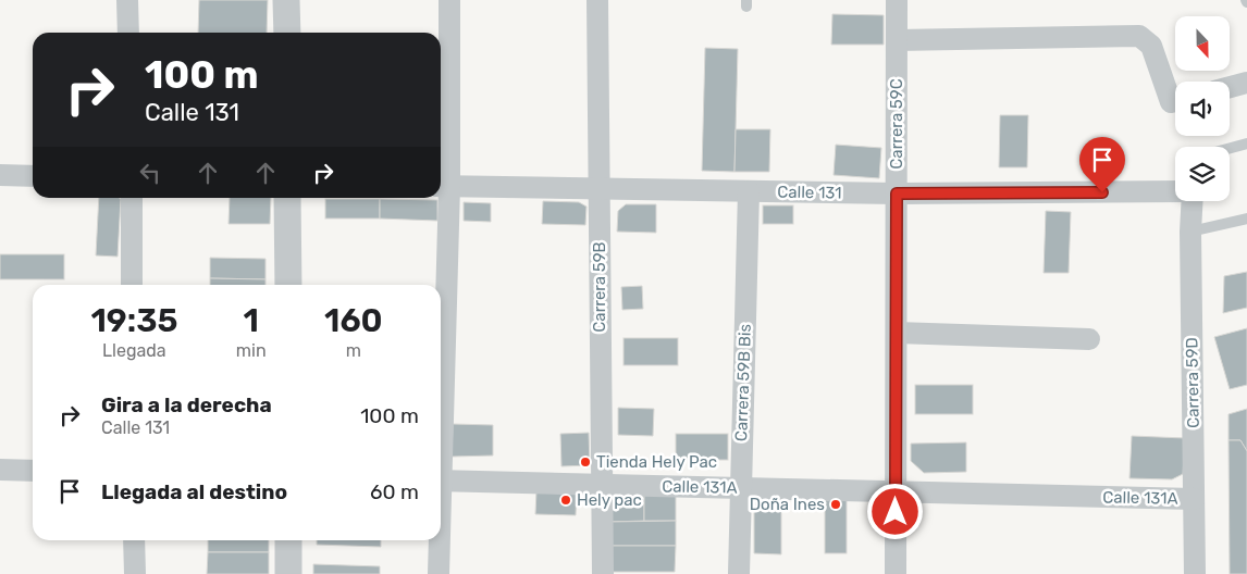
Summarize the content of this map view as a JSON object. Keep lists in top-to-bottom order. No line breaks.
{"streets":{"street":["Carrera 59C","Calle 131","Carrera 59B","Carrera 59B Bis","Carrera 59D","Calle 131A"]},"crossings":[["Carrera 59C","Calle 131"],["Carrera 59C","Calle 131A"],["Calle 131","Carrera 59B"],["Calle 131","Carrera 59B Bis"],["Carrera 59B","Calle 131A"],["Carrera 59B Bis","Calle 131A"],["Carrera 59D","Calle 131A"]],"places":["Tienda Hely Pac","Hely pac","Doña Ines"],"north":"bottom","page":{"turn":["100 m","Calle 131"],"eta":["19:35","Llegada","1","min","160","m"],"list":[{"name":"Gira a la derecha","note":"Calle 131","value":"100 m"},{"name":"Llegada al destino","value":"60 m"}]}}
